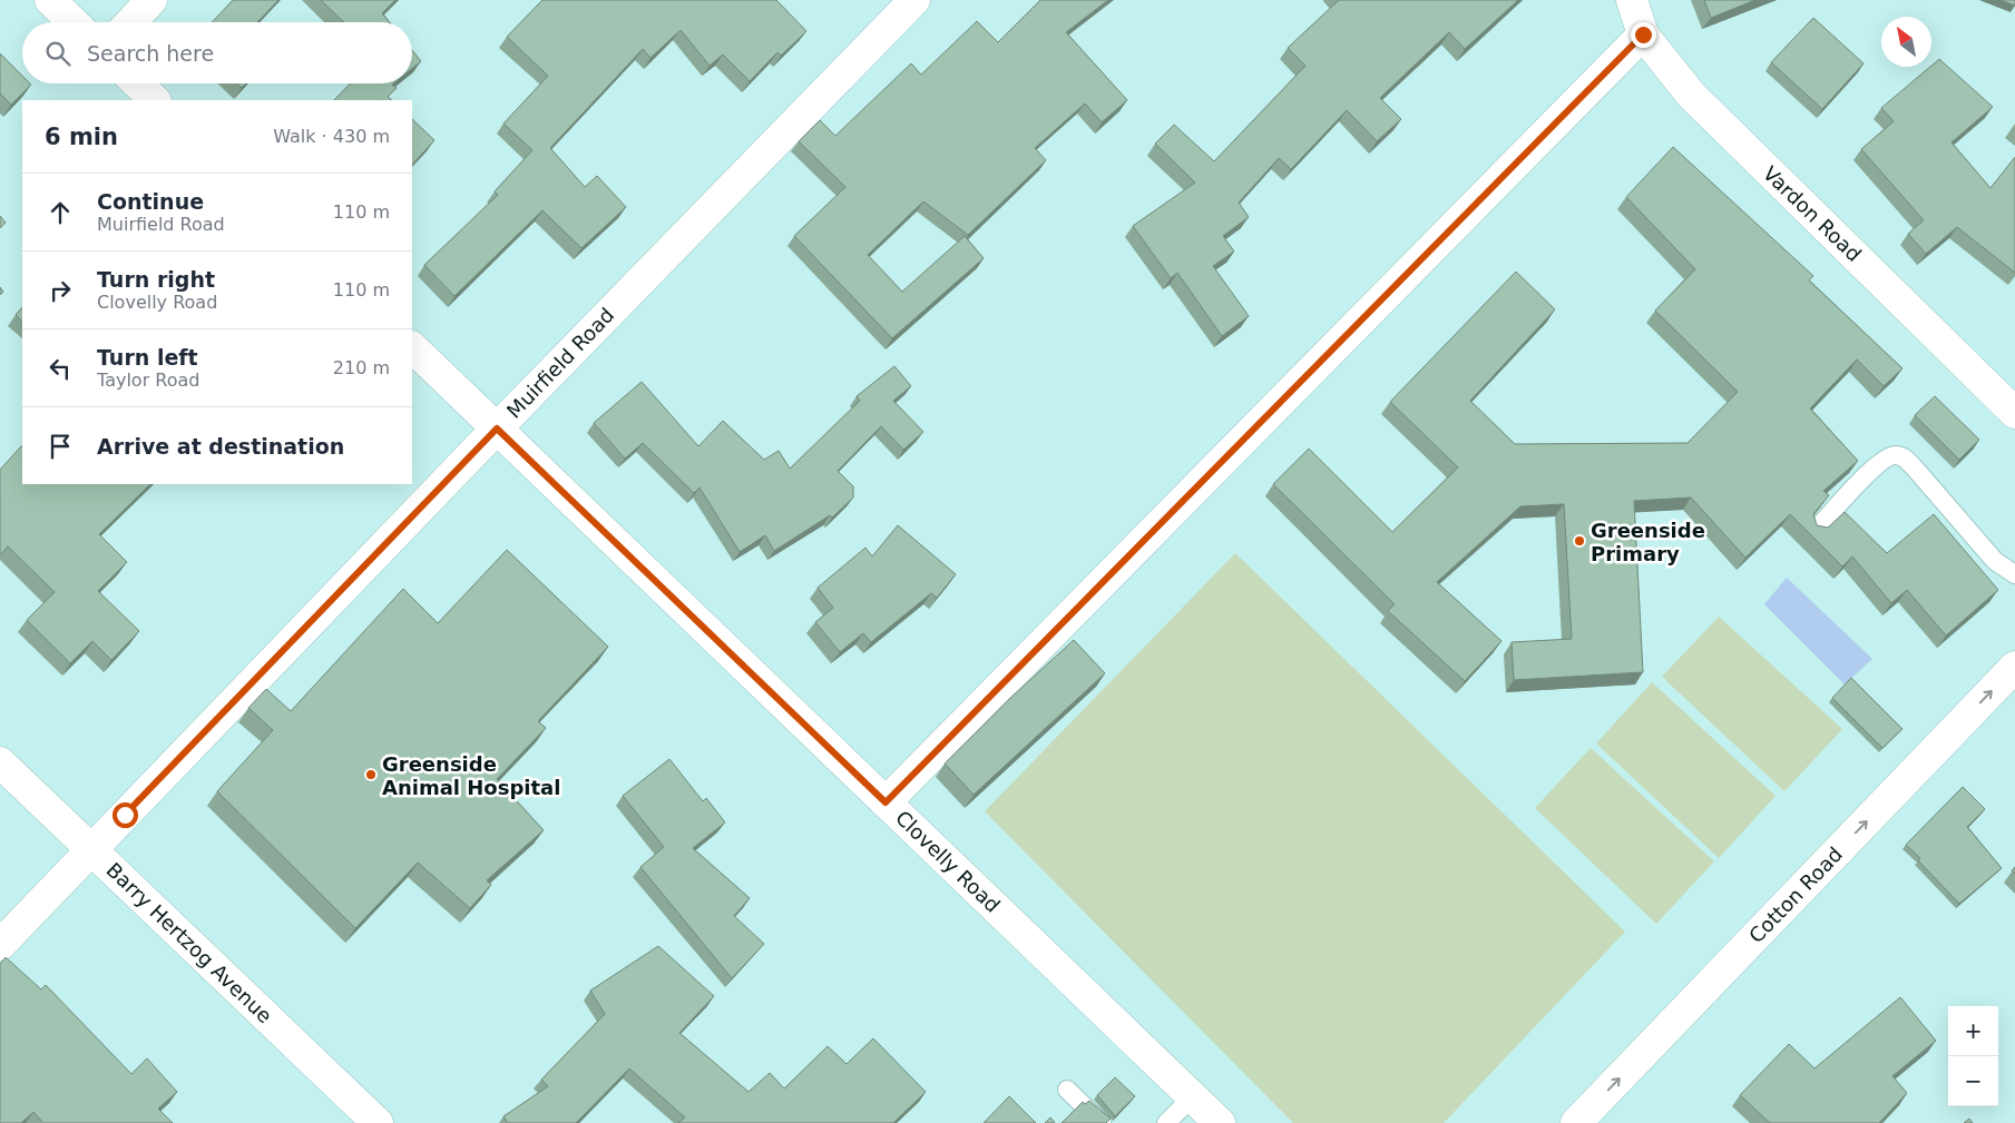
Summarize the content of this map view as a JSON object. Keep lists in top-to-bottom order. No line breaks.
{"streets":{"street":["Vardon Road","Muirfield Road","Clovelly Road","Cotton Road","Barry Hertzog Avenue"]},"crossings":[["Muirfield Road","Clovelly Road"],["Muirfield Road","Barry Hertzog Avenue"]],"one_way":["Cotton Road"],"places":["Greenside Primary","Greenside Animal Hospital"],"north":"top left","page":{"search":"Search here","heading":["6 min","Walk · 430 m"],"list":[["Continue","Muirfield Road","110 m"],["Turn right","Clovelly Road","110 m"],["Turn left","Taylor Road","210 m"],"Arrive at destination"],"map_buttons":["+","−"]}}
